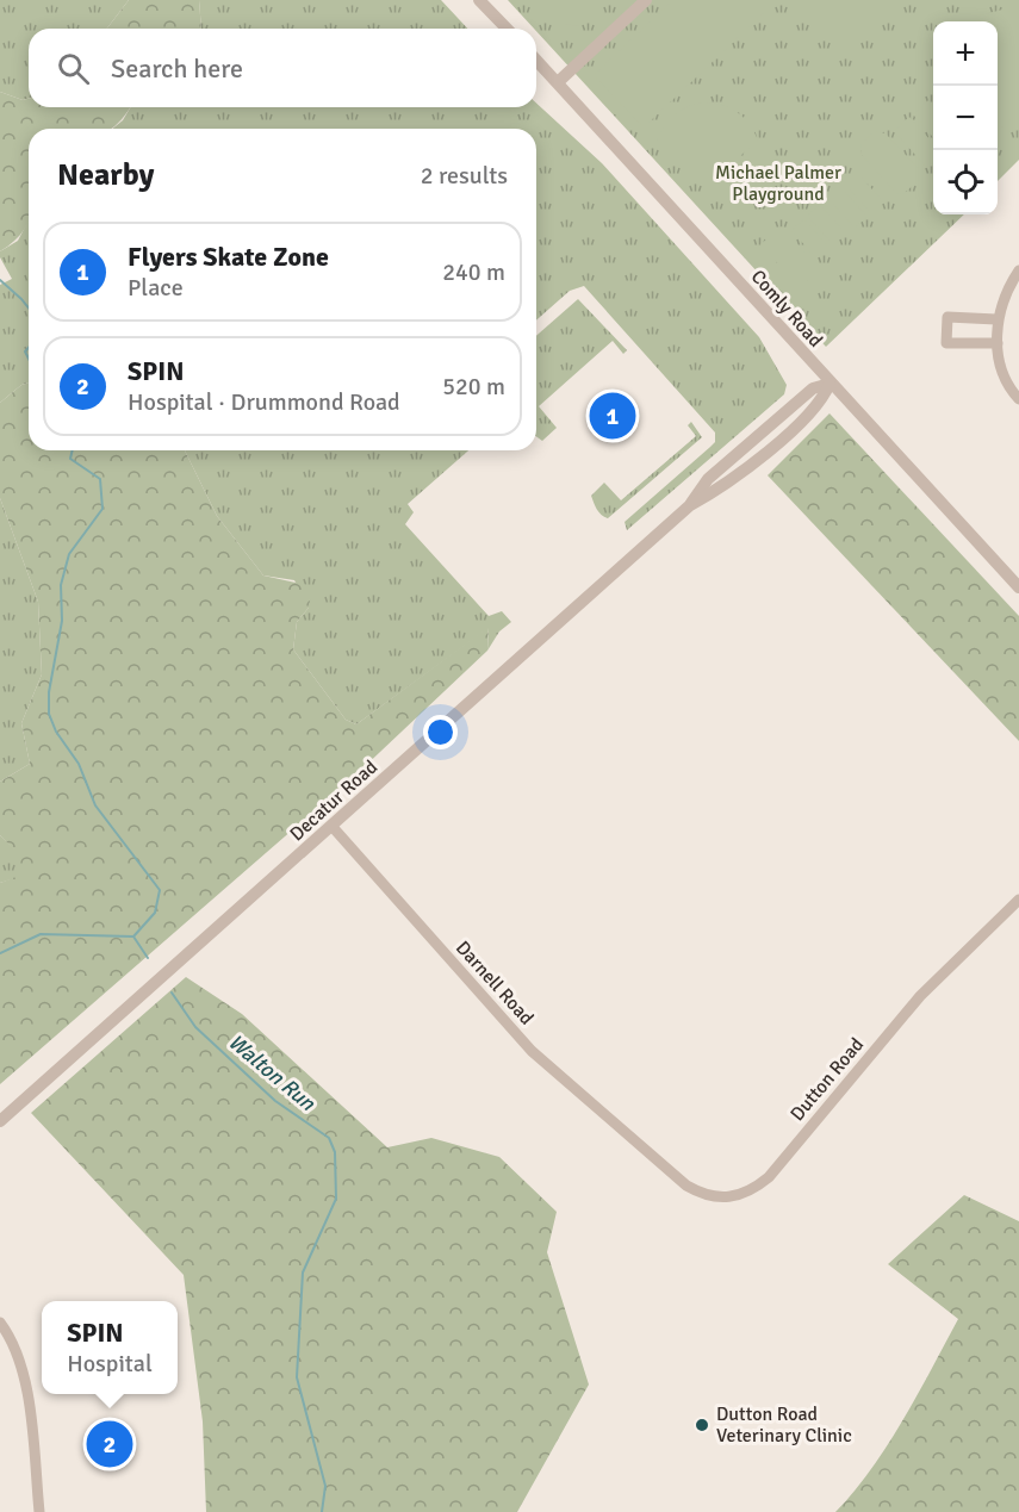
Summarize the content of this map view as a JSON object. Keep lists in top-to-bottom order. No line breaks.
{"streets":{"street":["Comly Road","Decatur Road","Darnell Road","Dutton Road"]},"crossings":[["Comly Road","Decatur Road"],["Decatur Road","Darnell Road"],["Darnell Road","Dutton Road"]],"water":["Walton Run"],"parks":["Michael Palmer Playground"],"places":["Dutton Road Veterinary Clinic"],"page":{"map_buttons":["+","−"],"search":"Search here","heading":["Nearby","2 results"],"list":[{"mark":"1","name":"Flyers Skate Zone","note":"Place","value":"240 m"},{"mark":"2","name":"SPIN","note":"Hospital · Drummond Road","value":"520 m"}],"pins":["1","2"],"popup":["SPIN","Hospital"]}}
